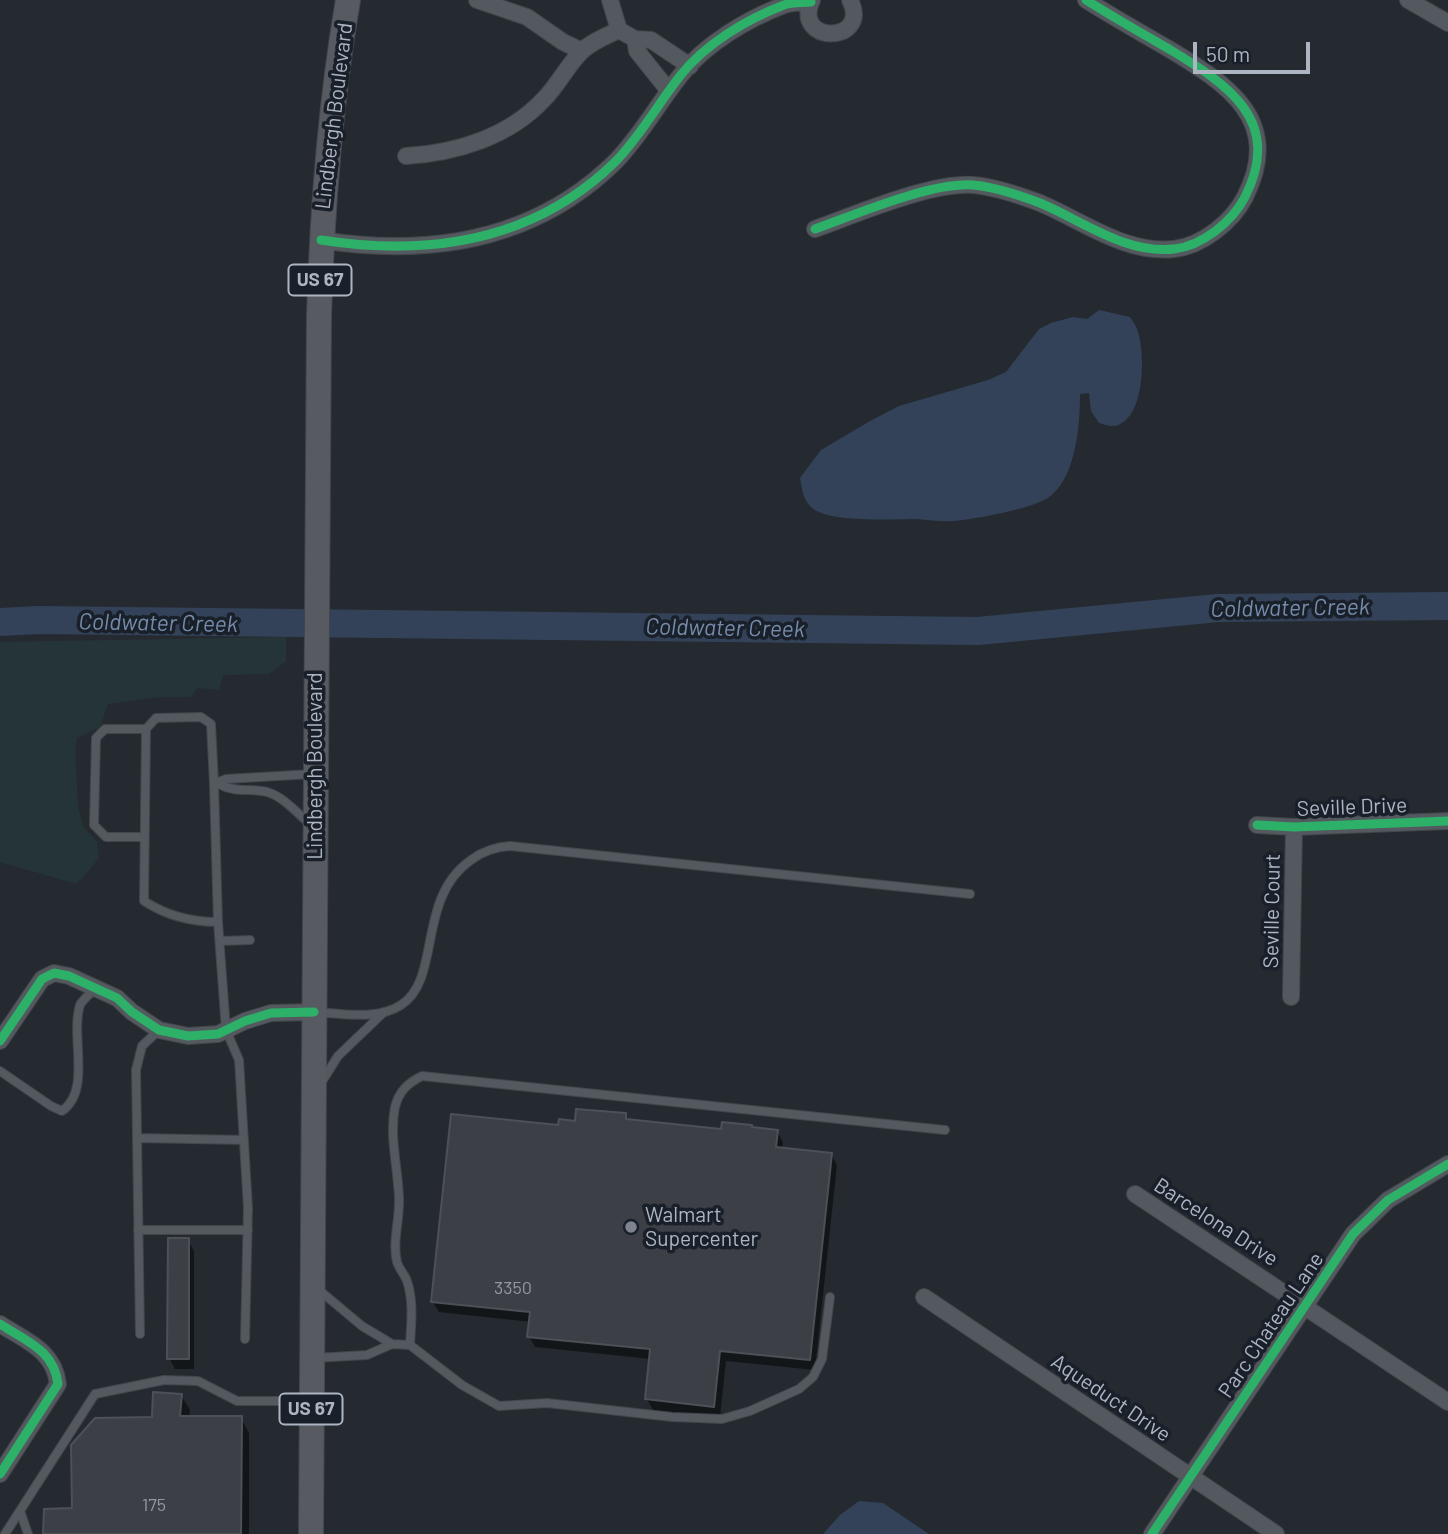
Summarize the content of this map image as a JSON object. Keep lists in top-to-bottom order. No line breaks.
{"streets":{"main road":["Lindbergh Boulevard","US 67"],"street":["Seville Drive","Seville Court","Barcelona Drive","Parc Chateau Lane","Aqueduct Drive"]},"crossings":[["Seville Drive","Seville Court"],["Barcelona Drive","Parc Chateau Lane"],["Parc Chateau Lane","Aqueduct Drive"]],"water":["Coldwater Creek"],"places":["Walmart Supercenter"],"house_numbers":["3350","175"],"scale_bar":"50 m"}
